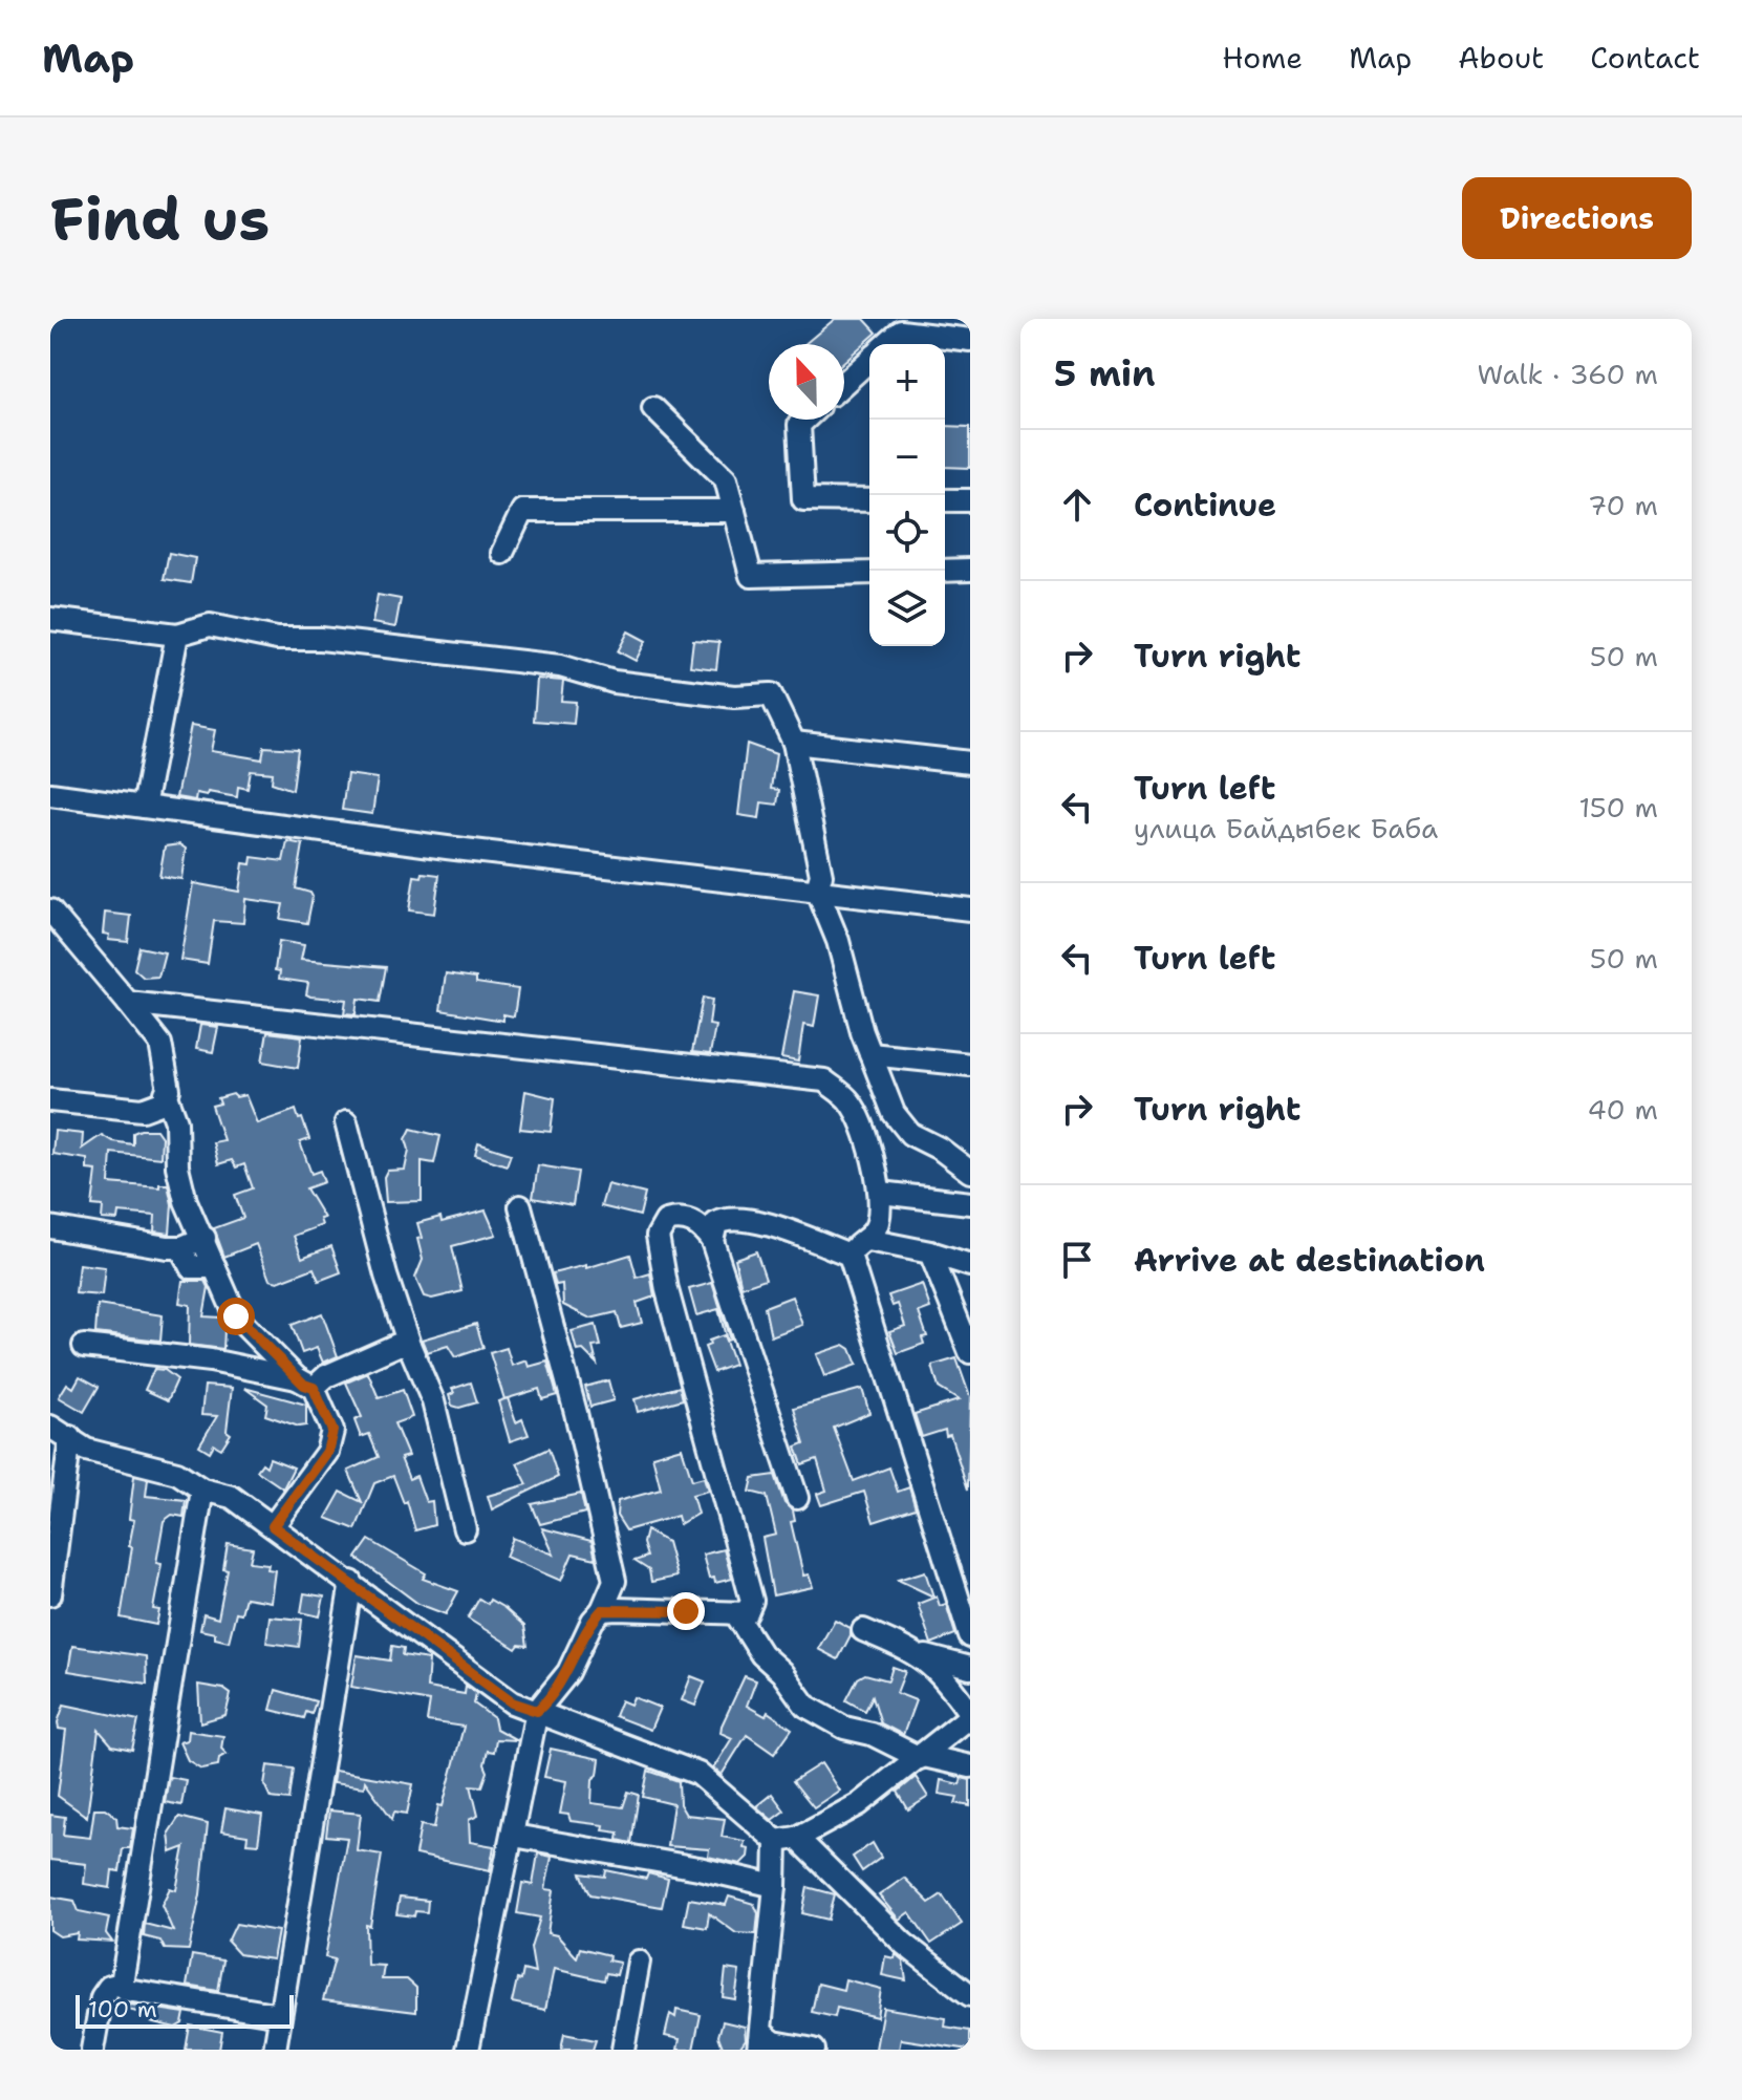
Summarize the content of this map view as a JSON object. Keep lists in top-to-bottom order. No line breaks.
{"scale_bar":"100 m","north":"top","page":{"header":"Map","nav":["Home","Map","About","Contact"],"buttons":"Directions","title":"Find us","heading":["5 min","Walk · 360 m"],"map_buttons":["+","−"],"list":[["Continue","70 m"],["Turn right","50 m"],["Turn left","улица Байдыбек Баба","150 m"],["Turn left","50 m"],["Turn right","40 m"],"Arrive at destination"],"scale":"100 m"}}
